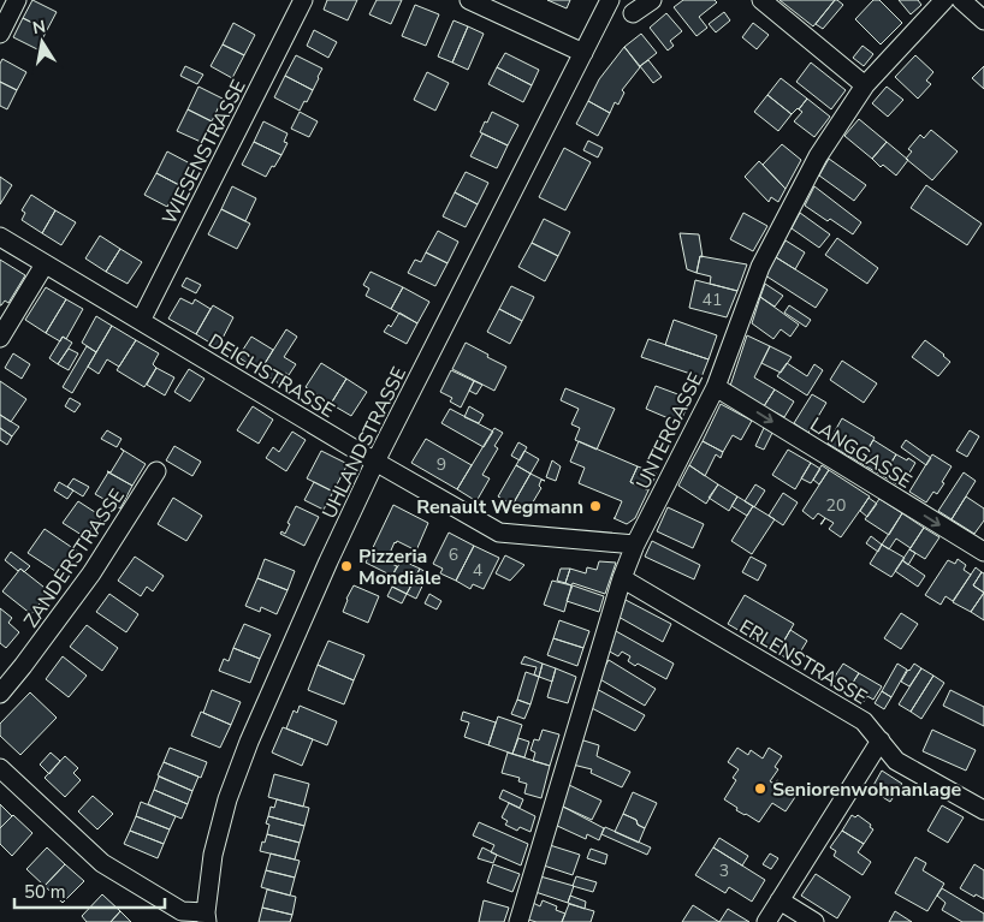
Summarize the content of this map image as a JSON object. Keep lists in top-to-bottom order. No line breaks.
{"streets":{"street":["WIESENSTRASSE","DEICHSTRASSE","UNTERGASSE","UHLANDSTRASSE","LANGGASSE","ZANDERSTRASSE","ERLENSTRASSE"]},"crossings":[["WIESENSTRASSE","DEICHSTRASSE"],["DEICHSTRASSE","UNTERGASSE"],["DEICHSTRASSE","UHLANDSTRASSE"],["UNTERGASSE","LANGGASSE"],["UNTERGASSE","ERLENSTRASSE"]],"one_way":["LANGGASSE"],"places":["Renault Wegmann","Pizzeria Mondiale","Seniorenwohnanlage"],"house_numbers":["41","9","20","6","4","3"],"scale_bar":"50 m","north":"top"}
